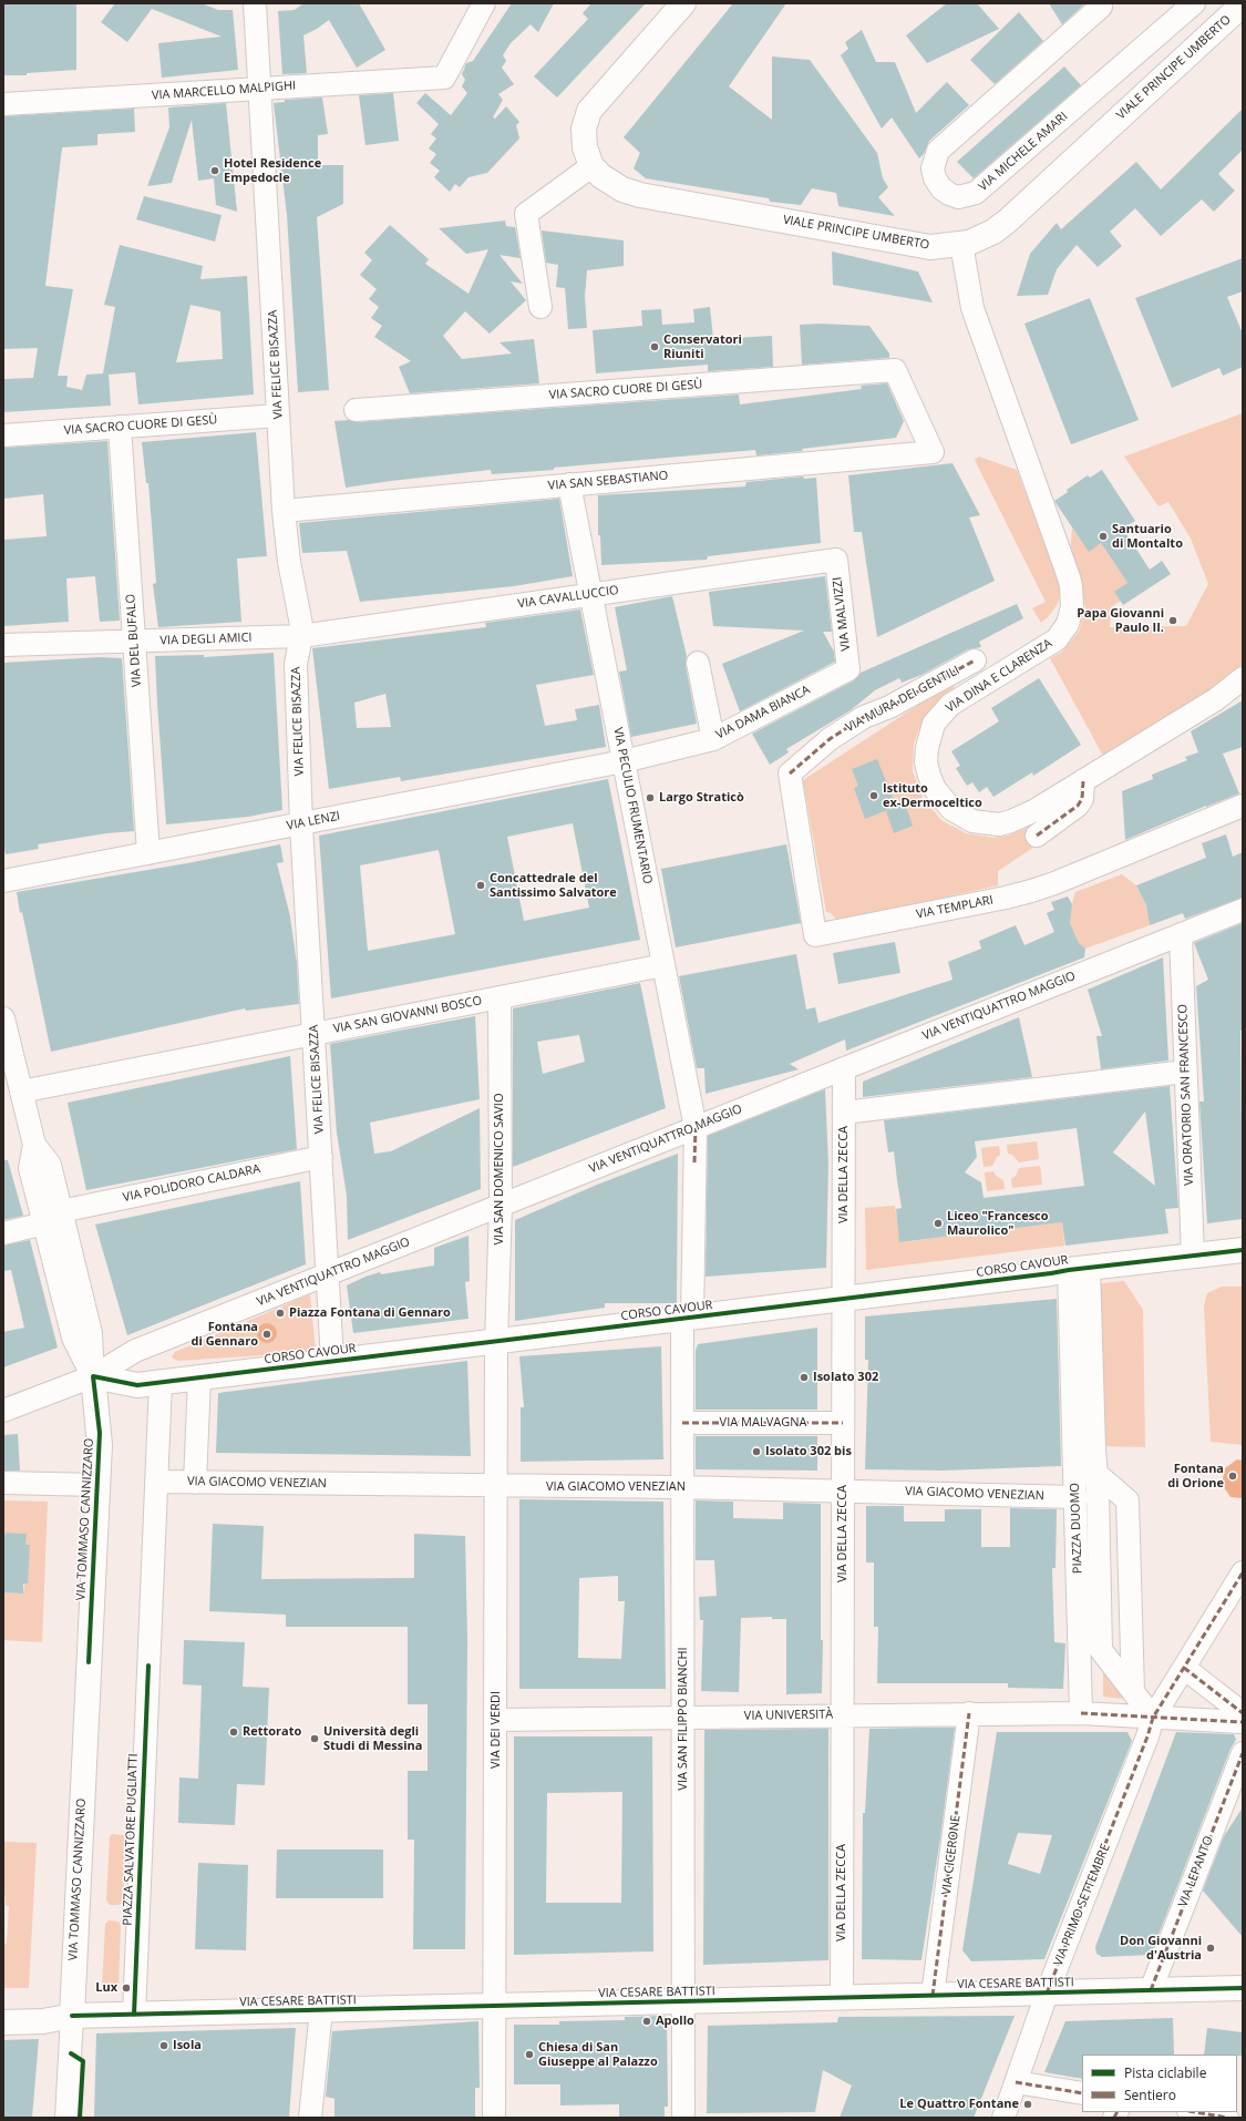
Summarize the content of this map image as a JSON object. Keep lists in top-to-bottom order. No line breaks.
{"streets":{"main road":["VIALE PRINCIPE UMBERTO","CORSO CAVOUR","VIA TOMMASO CANNIZZARO","VIA CESARE BATTISTI"],"street":["VIA MARCELLO MALPIGHI","VIA MICHELE AMARI","VIA FELICE BISAZZA","VIA SACRO CUORE DI GESÙ","VIA SAN SEBASTIANO","VIA CAVALLUCCIO","VIA MALVIZZI","VIA DEGLI AMICI","VIA DEL BUFALO","VIA DINA E CLARENZA","VIA MURA DEI GENTILI","VIA DAMA BIANCA","VIA PECULIO FRUMENTARIO","VIA LENZI","VIA TEMPLARI","VIA VENTIQUATTRO MAGGIO","VIA SAN GIOVANNI BOSCO","VIA ORATORIO SAN FRANCESCO","VIA SAN DOMENICO SAVIO","VIA DELLA ZECCA","VIA POLIDORO CALDARA","VIA MALVAGNA","VIA GIACOMO VENEZIAN","PIAZZA DUOMO","VIA UNIVERSITÀ","VIA SAN FILIPPO BIANCHI","VIA DEI VERDI","PIAZZA SALVATORE PUGLIATTI","VIA CICERONE","VIA LEPANTO","VIA PRIMO SETTEMBRE"]},"crossings":[["VIALE PRINCIPE UMBERTO","VIA DINA E CLARENZA"],["VIA MARCELLO MALPIGHI","VIA FELICE BISAZZA"],["VIA FELICE BISAZZA","VIA SACRO CUORE DI GESÙ"],["VIA FELICE BISAZZA","VIA SAN SEBASTIANO"],["VIA FELICE BISAZZA","VIA CAVALLUCCIO"],["VIA FELICE BISAZZA","VIA DEGLI AMICI"],["VIA FELICE BISAZZA","VIA LENZI"],["VIA FELICE BISAZZA","VIA VENTIQUATTRO MAGGIO"],["VIA FELICE BISAZZA","VIA SAN GIOVANNI BOSCO"],["VIA FELICE BISAZZA","VIA POLIDORO CALDARA"],["VIA FELICE BISAZZA","CORSO CAVOUR"],["VIA SACRO CUORE DI GESÙ","VIA SAN SEBASTIANO"],["VIA SACRO CUORE DI GESÙ","VIA DEL BUFALO"],["VIA SAN SEBASTIANO","VIA PECULIO FRUMENTARIO"],["VIA CAVALLUCCIO","VIA MALVIZZI"],["VIA CAVALLUCCIO","VIA DEGLI AMICI"],["VIA CAVALLUCCIO","VIA PECULIO FRUMENTARIO"],["VIA MALVIZZI","VIA DAMA BIANCA"],["VIA DEGLI AMICI","VIA DEL BUFALO"],["VIA DEL BUFALO","VIA LENZI"],["VIA MURA DEI GENTILI","VIA TEMPLARI"],["VIA DAMA BIANCA","VIA PECULIO FRUMENTARIO"],["VIA DAMA BIANCA","VIA LENZI"],["VIA PECULIO FRUMENTARIO","VIA LENZI"],["VIA PECULIO FRUMENTARIO","VIA VENTIQUATTRO MAGGIO"],["VIA PECULIO FRUMENTARIO","VIA SAN GIOVANNI BOSCO"],["VIA PECULIO FRUMENTARIO","VIA SAN FILIPPO BIANCHI"],["VIA VENTIQUATTRO MAGGIO","VIA ORATORIO SAN FRANCESCO"],["VIA VENTIQUATTRO MAGGIO","VIA SAN DOMENICO SAVIO"],["VIA VENTIQUATTRO MAGGIO","VIA DELLA ZECCA"],["VIA VENTIQUATTRO MAGGIO","CORSO CAVOUR"],["VIA VENTIQUATTRO MAGGIO","VIA TOMMASO CANNIZZARO"],["VIA SAN GIOVANNI BOSCO","VIA SAN DOMENICO SAVIO"],["VIA SAN GIOVANNI BOSCO","VIA TOMMASO CANNIZZARO"],["VIA ORATORIO SAN FRANCESCO","CORSO CAVOUR"],["VIA SAN DOMENICO SAVIO","CORSO CAVOUR"],["VIA SAN DOMENICO SAVIO","VIA DEI VERDI"],["VIA DELLA ZECCA","CORSO CAVOUR"],["VIA DELLA ZECCA","VIA MALVAGNA"],["VIA DELLA ZECCA","VIA GIACOMO VENEZIAN"],["VIA DELLA ZECCA","VIA UNIVERSITÀ"],["VIA DELLA ZECCA","VIA CESARE BATTISTI"],["VIA POLIDORO CALDARA","VIA TOMMASO CANNIZZARO"],["CORSO CAVOUR","VIA TOMMASO CANNIZZARO"],["CORSO CAVOUR","PIAZZA DUOMO"],["CORSO CAVOUR","VIA SAN FILIPPO BIANCHI"],["CORSO CAVOUR","VIA DEI VERDI"],["CORSO CAVOUR","PIAZZA SALVATORE PUGLIATTI"],["VIA MALVAGNA","VIA SAN FILIPPO BIANCHI"],["VIA GIACOMO VENEZIAN","PIAZZA DUOMO"],["VIA GIACOMO VENEZIAN","VIA SAN FILIPPO BIANCHI"],["VIA GIACOMO VENEZIAN","VIA DEI VERDI"],["VIA GIACOMO VENEZIAN","PIAZZA SALVATORE PUGLIATTI"],["VIA TOMMASO CANNIZZARO","VIA CESARE BATTISTI"],["PIAZZA DUOMO","VIA UNIVERSITÀ"],["VIA UNIVERSITÀ","VIA SAN FILIPPO BIANCHI"],["VIA UNIVERSITÀ","VIA DEI VERDI"],["VIA UNIVERSITÀ","VIA CICERONE"],["VIA SAN FILIPPO BIANCHI","VIA CESARE BATTISTI"],["VIA DEI VERDI","VIA CESARE BATTISTI"],["PIAZZA SALVATORE PUGLIATTI","VIA CESARE BATTISTI"],["VIA CICERONE","VIA CESARE BATTISTI"],["VIA LEPANTO","VIA CESARE BATTISTI"],["VIA PRIMO SETTEMBRE","VIA CESARE BATTISTI"]],"places":["Hotel Residence Empedocle","Conservatori Riuniti","Santuario di Montalto","Papa Giovanni Paulo II.","Istituto ex-Dermoceltico","Largo Straticò","Concattedrale del Santissimo Salvatore","Liceo \"Francesco Maurolico\"","Piazza Fontana di Gennaro","Fontana di Gennaro","Isolato 302","Isolato 302 bis","Fontana di Orione","Rettorato","Università degli Studi di Messina","Don Giovanni d'Austria","Lux","Apollo","Isola","Chiesa di San Giuseppe al Palazzo","Le Quattro Fontane"],"legend":["Pista ciclabile","Sentiero"]}
